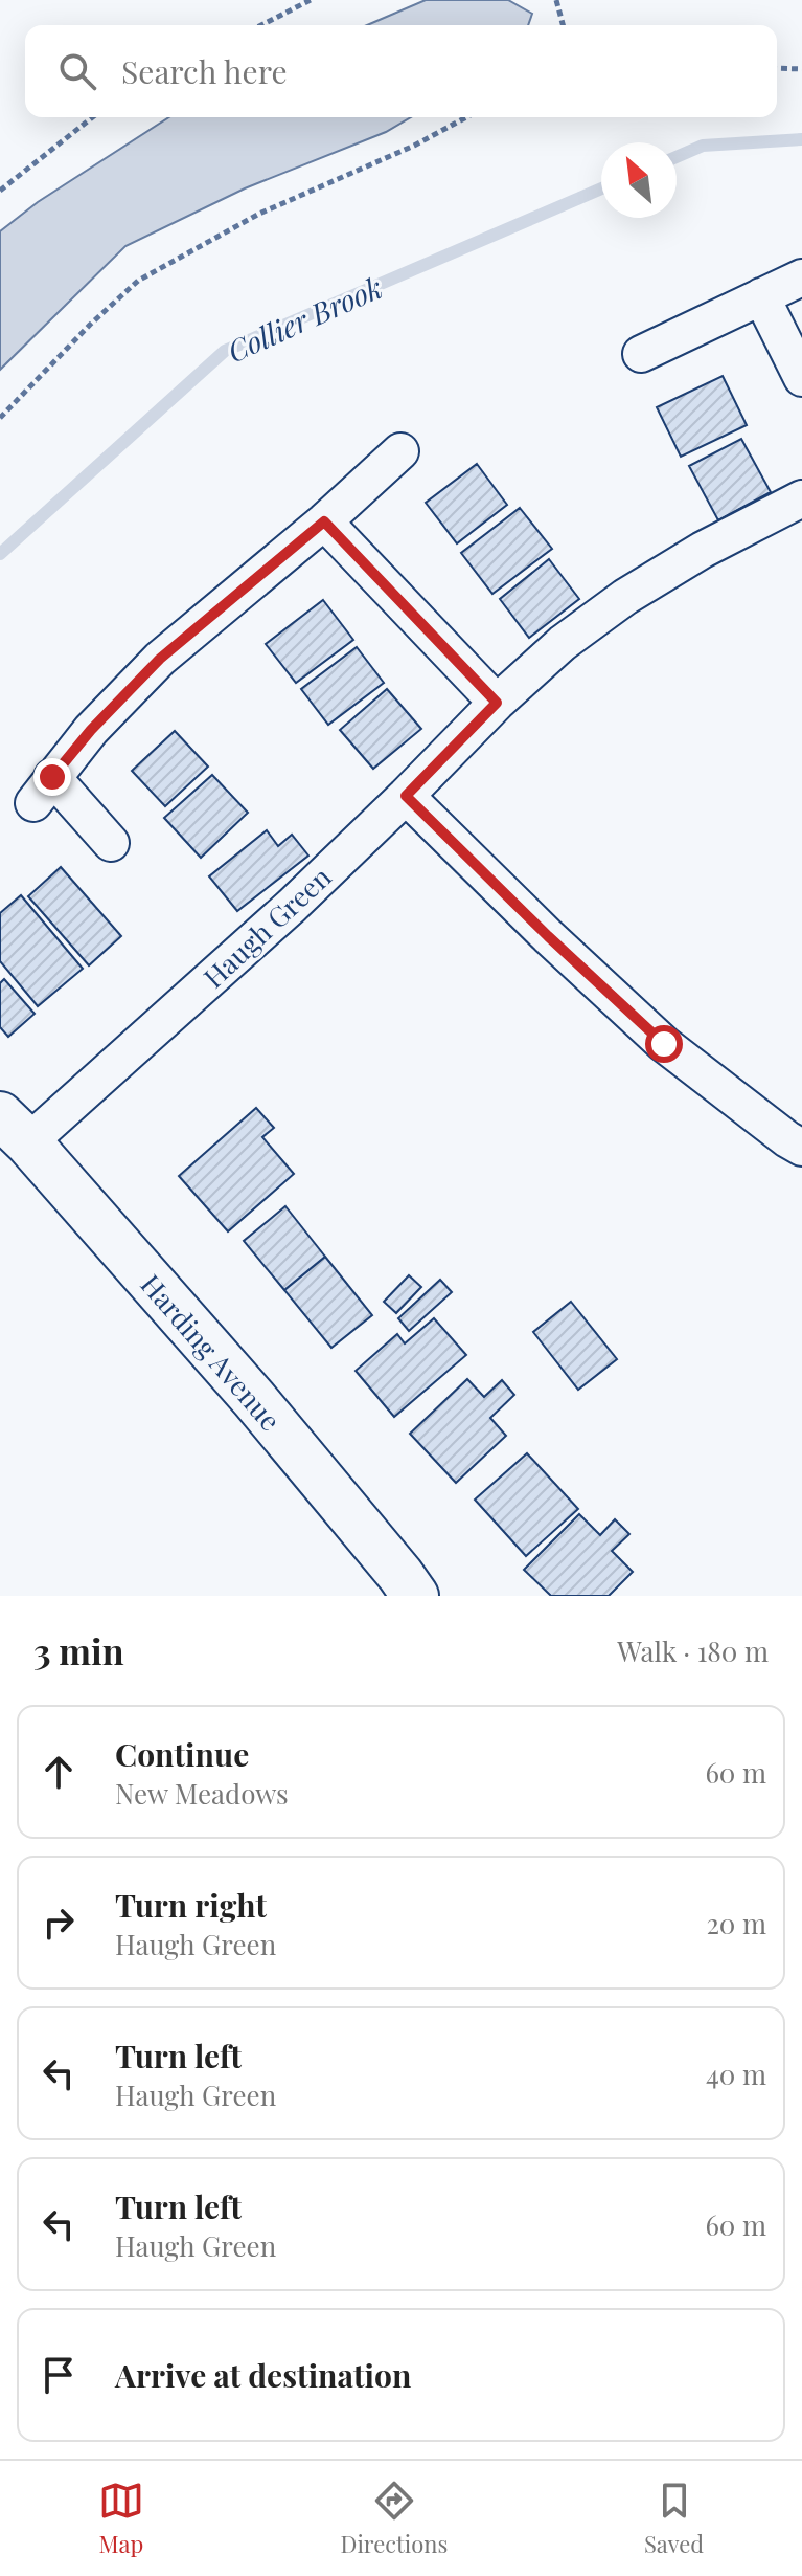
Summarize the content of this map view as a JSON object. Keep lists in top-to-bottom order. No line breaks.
{"streets":{"street":["Haugh Green","Harding Avenue"]},"crossings":[["Haugh Green","Harding Avenue"]],"water":["Collier Brook"],"north":"top left","page":{"search":"Search here","heading":["3 min","Walk · 180 m"],"list":[["Continue","New Meadows","60 m"],["Turn right","Haugh Green","20 m"],["Turn left","Haugh Green","40 m"],["Turn left","Haugh Green","60 m"],"Arrive at destination"],"nav":["Map","Directions","Saved"]}}
